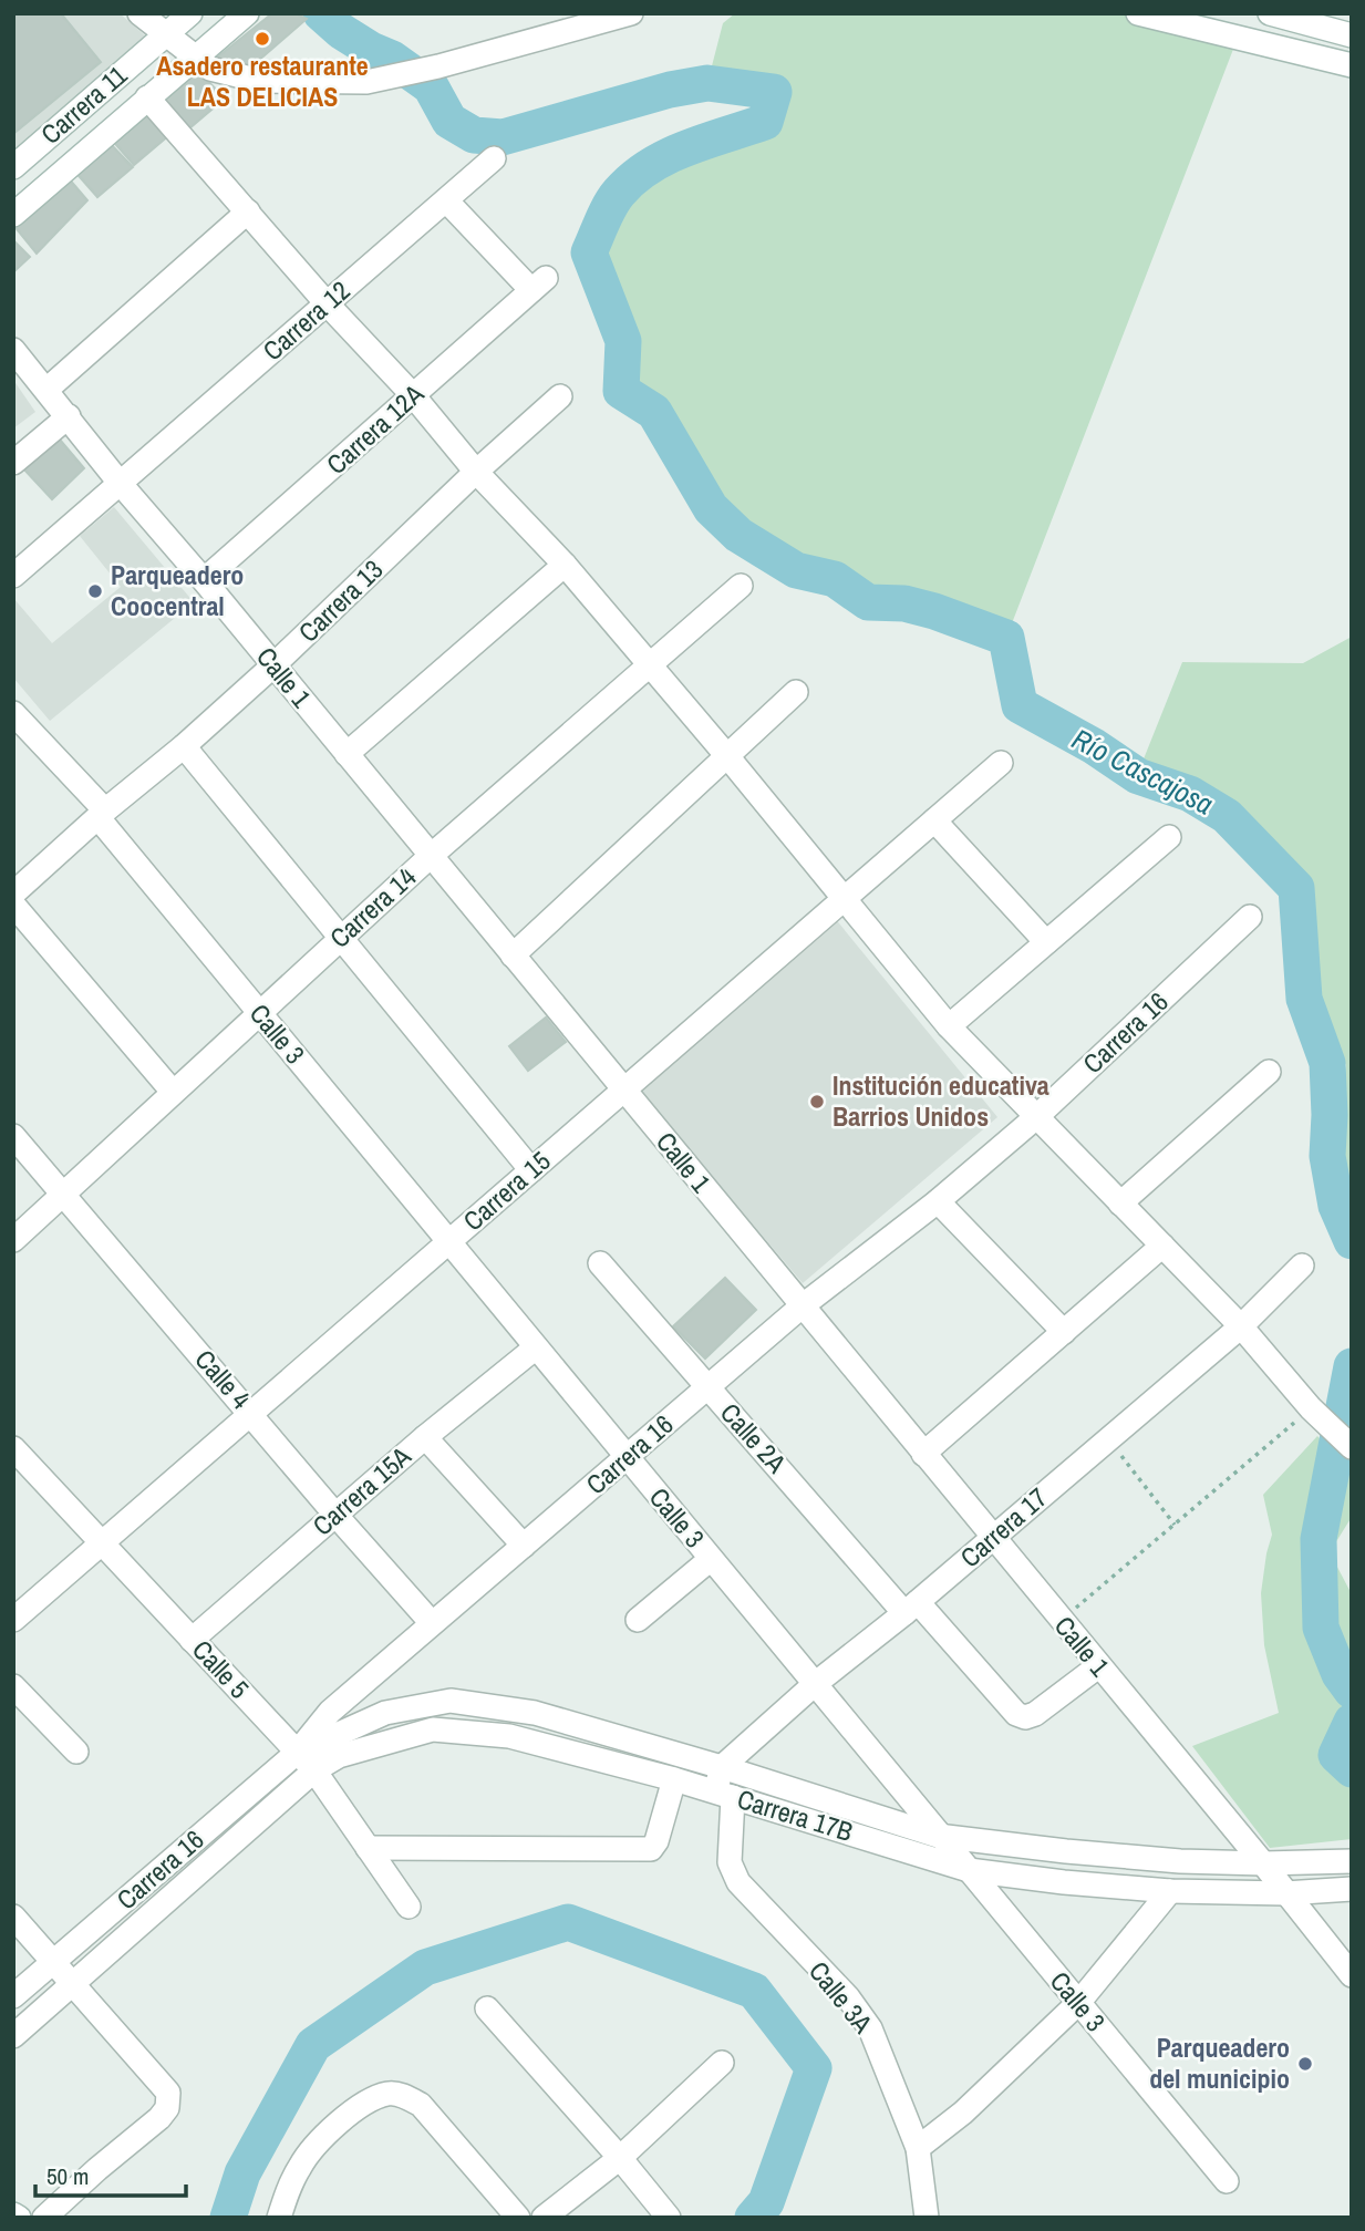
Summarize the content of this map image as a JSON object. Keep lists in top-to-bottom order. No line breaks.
{"streets":{"street":["Carrera 11","Carrera 12","Carrera 12A","Carrera 13","Calle 1","Carrera 14","Carrera 16","Calle 3","Carrera 15","Calle 4","Calle 2A","Carrera 15A","Carrera 17","Calle 5","Carrera 17B","Calle 3A"]},"crossings":[["Carrera 12","Carrera 12A"],["Carrera 12","Calle 1"],["Carrera 12A","Calle 1"],["Carrera 13","Calle 1"],["Carrera 13","Calle 3"],["Calle 1","Carrera 14"],["Calle 1","Carrera 16"],["Calle 1","Carrera 15"],["Calle 1","Calle 2A"],["Calle 1","Carrera 17"],["Calle 1","Carrera 17B"],["Carrera 14","Calle 3"],["Carrera 14","Calle 4"],["Carrera 16","Calle 3"],["Carrera 16","Calle 4"],["Carrera 16","Calle 2A"],["Carrera 16","Calle 5"],["Carrera 16","Carrera 17B"],["Calle 3","Carrera 15"],["Calle 3","Carrera 15A"],["Calle 3","Carrera 17"],["Calle 3","Carrera 17B"],["Carrera 15","Calle 4"],["Carrera 15","Calle 5"],["Calle 4","Carrera 15A"],["Calle 2A","Carrera 17"],["Carrera 15A","Calle 5"],["Carrera 17","Carrera 17B"],["Calle 5","Carrera 17B"],["Carrera 17B","Calle 3A"]],"water":["Río Cascajosa"],"places":["Asadero restaurante LAS DELICIAS","Parqueadero Coocentral","Institución educativa Barrios Unidos","Parqueadero del municipio"],"scale_bar":"50 m"}
